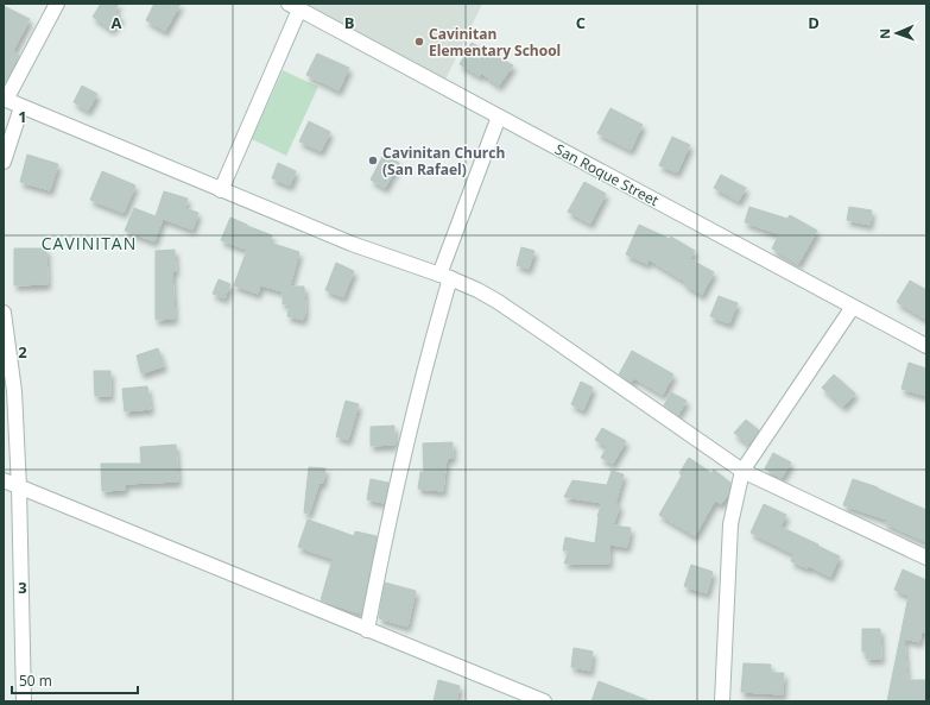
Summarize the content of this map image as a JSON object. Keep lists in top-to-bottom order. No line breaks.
{"streets":{"street":["San Roque Street"]},"districts":["CAVINITAN"],"places":["Cavinitan Elementary School","Cavinitan Church (San Rafael)"],"scale_bar":"50 m","north":"left","grid":{"columns":["A","B","C","D"],"rows":["1","2","3"]}}
